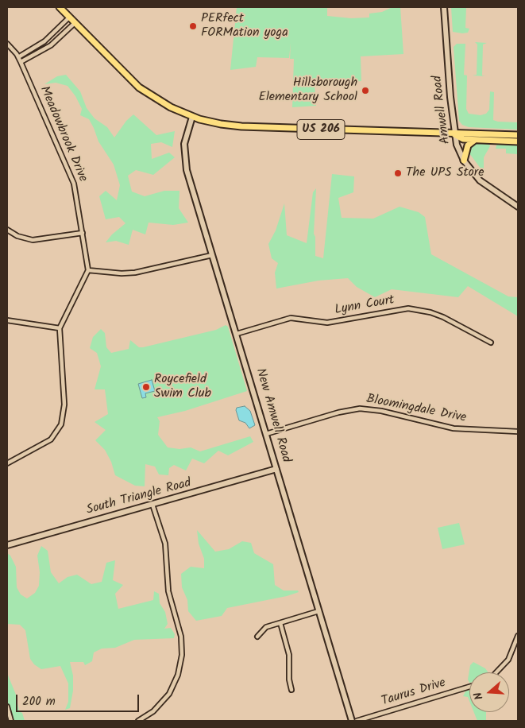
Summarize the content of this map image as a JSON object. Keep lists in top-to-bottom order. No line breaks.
{"streets":{"main road":["US 206"],"street":["Amwell Road","Meadowbrook Drive","Lynn Court","Bloomingdale Drive","New Amwell Road","South Triangle Road","Taurus Drive"]},"crossings":[["Amwell Road","US 206"],["US 206","New Amwell Road"],["Lynn Court","New Amwell Road"],["Bloomingdale Drive","New Amwell Road"],["New Amwell Road","South Triangle Road"]],"places":["PERfect FORMation yoga","Hillsborough Elementary School","The UPS Store","Roycefield Swim Club"],"scale_bar":"200 m","north":"left"}
